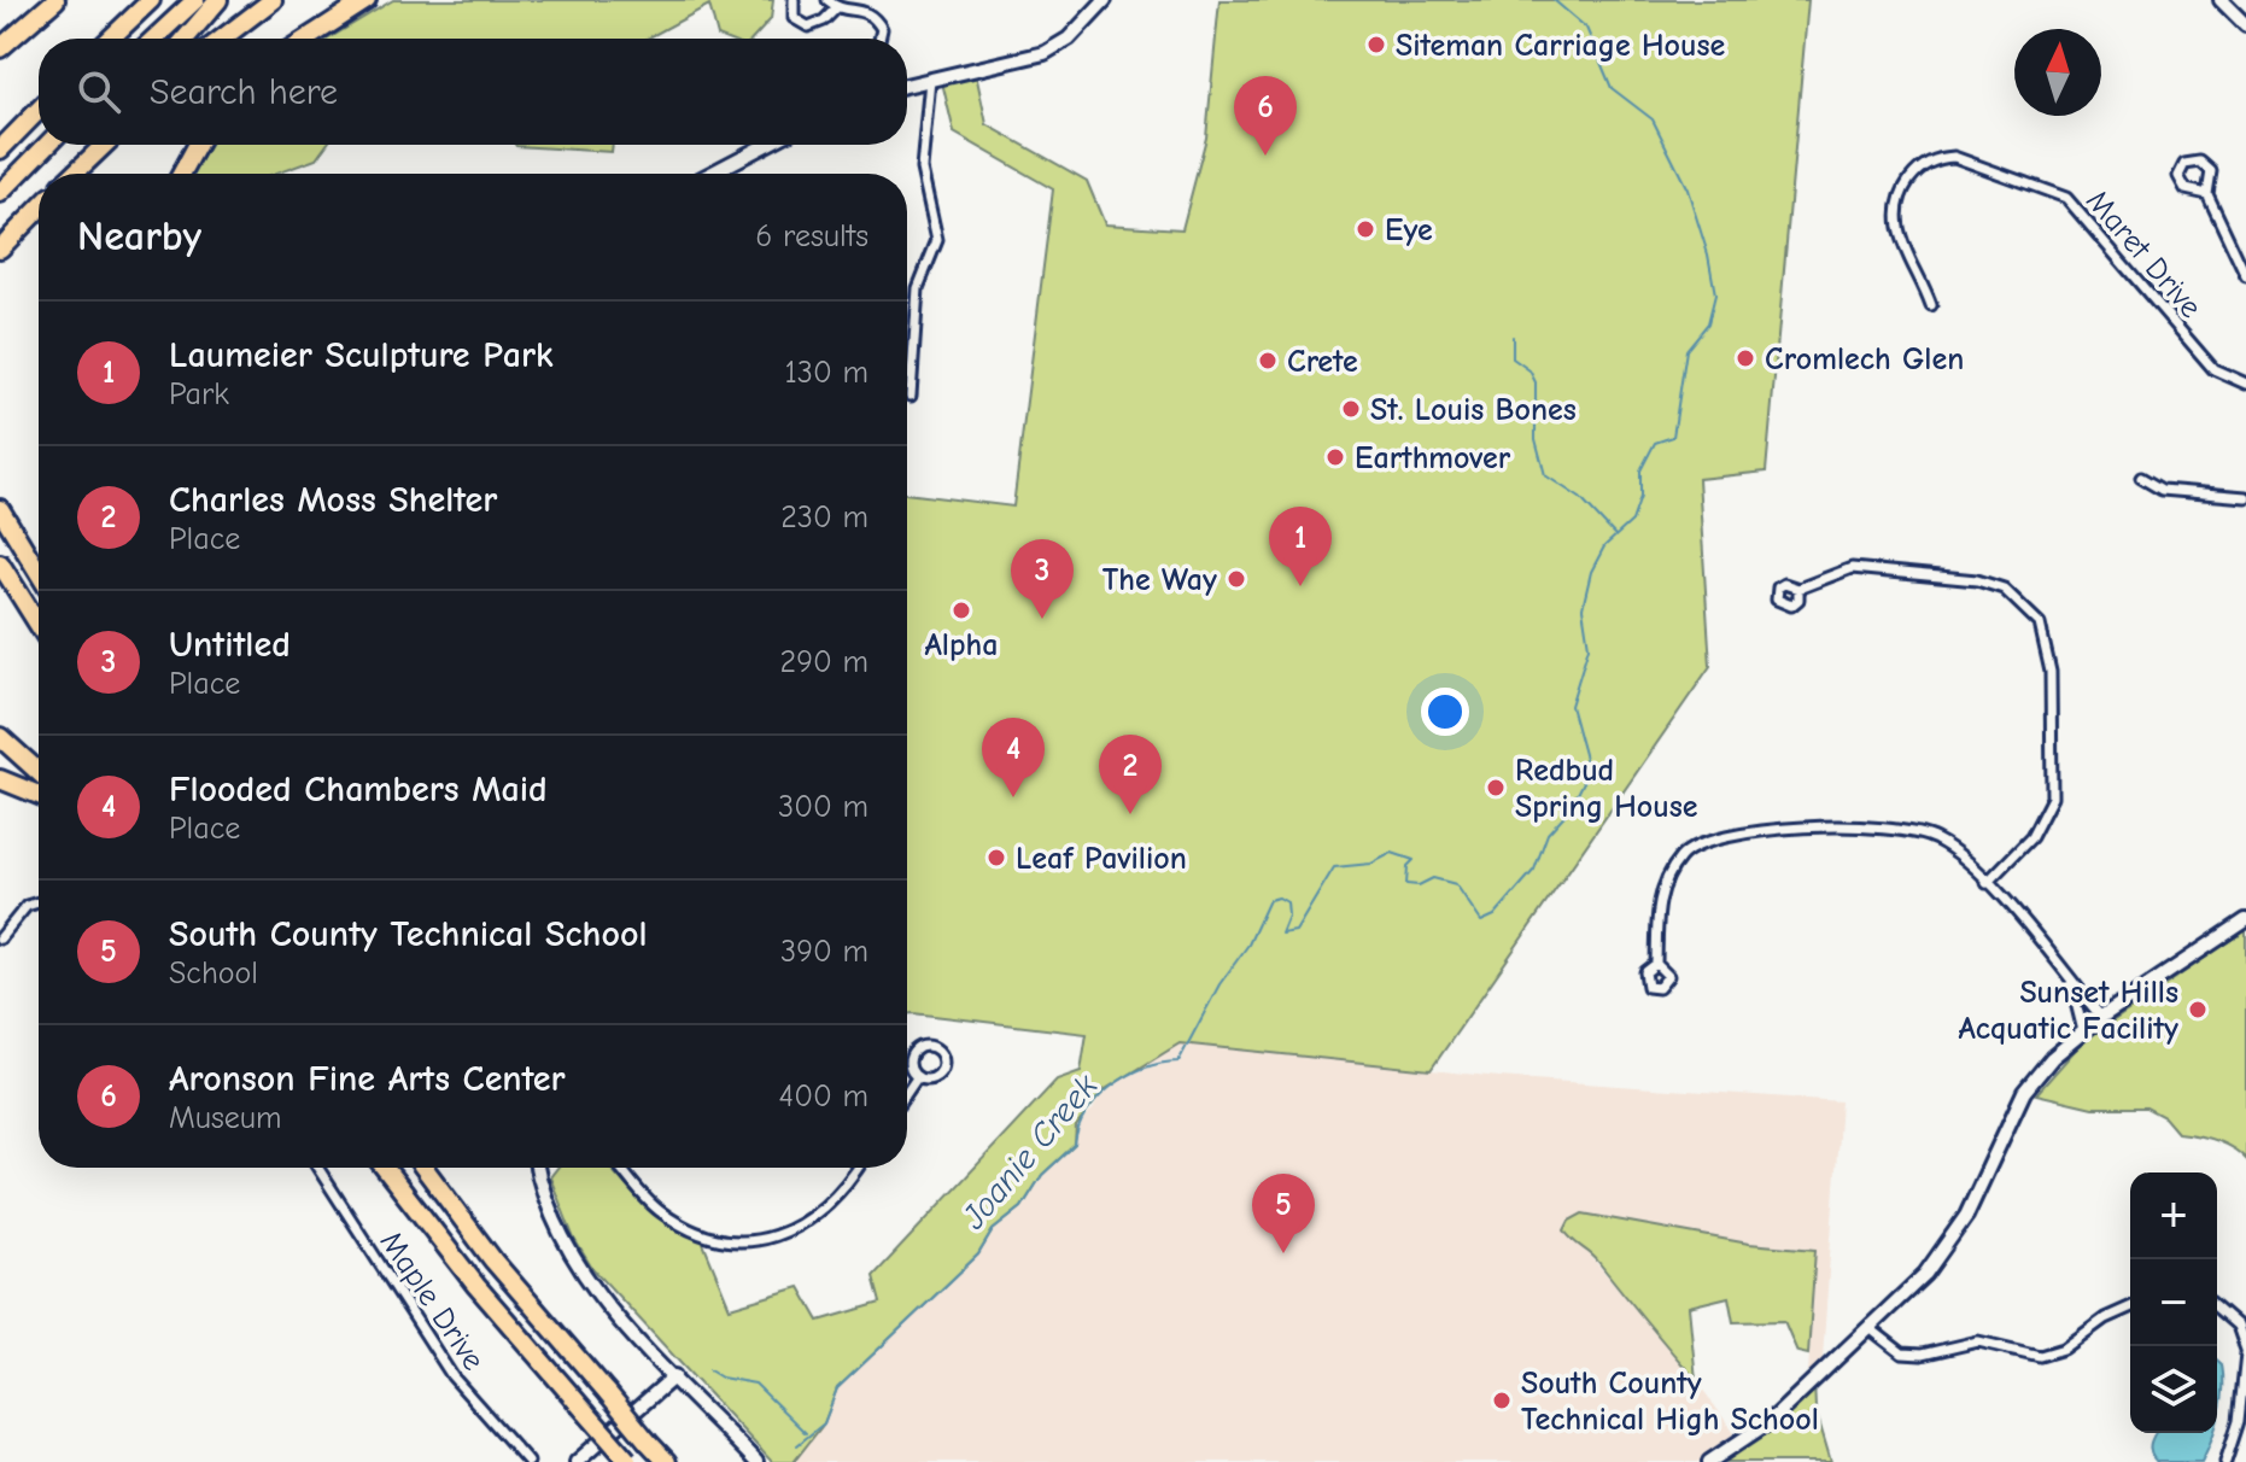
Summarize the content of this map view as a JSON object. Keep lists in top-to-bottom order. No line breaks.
{"streets":{"street":["Maret Drive","Maple Drive"]},"water":["Joanie Creek"],"places":["Siteman Carriage House","Eye","Cromlech Glen","Crete","St. Louis Bones","Earthmover","The Way","Alpha","Redbud Spring House","Leaf Pavilion","Sunset Hills Acquatic Facility","South County Technical High School"],"north":"top","page":{"search":"Search here","pins":["6","1","3","4","2","5"],"heading":["Nearby","6 results"],"list":[{"mark":"1","name":"Laumeier Sculpture Park","note":"Park","value":"130 m"},{"mark":"2","name":"Charles Moss Shelter","note":"Place","value":"230 m"},{"mark":"3","name":"Untitled","note":"Place","value":"290 m"},{"mark":"4","name":"Flooded Chambers Maid","note":"Place","value":"300 m"},{"mark":"5","name":"South County Technical School","note":"School","value":"390 m"},{"mark":"6","name":"Aronson Fine Arts Center","note":"Museum","value":"400 m"}],"map_buttons":["+","−"]}}
